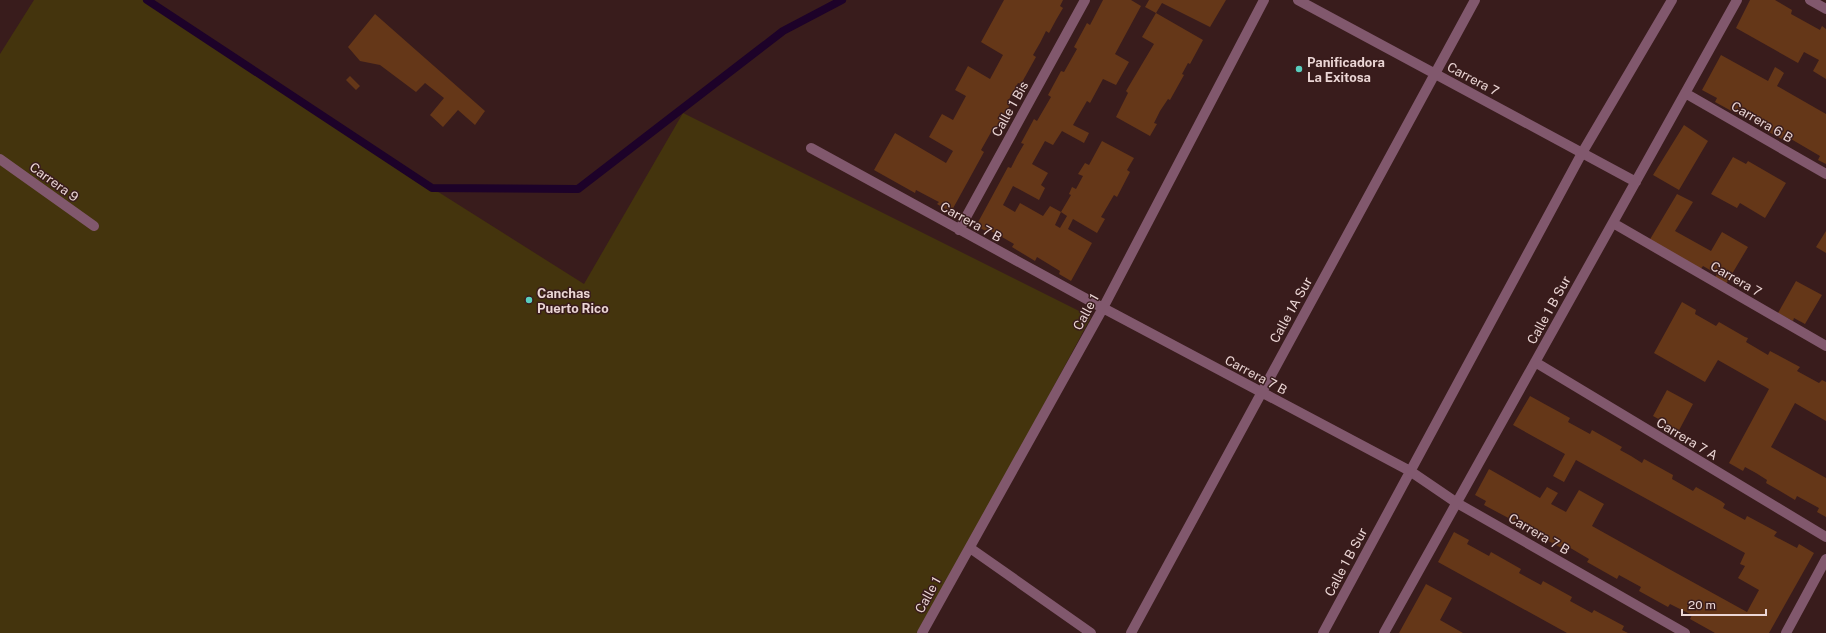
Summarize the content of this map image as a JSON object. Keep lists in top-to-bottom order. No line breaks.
{"streets":{"street":["Carrera 7","Calle 1 Bis","Carrera 6 B","Carrera 9","Carrera 7 B","Calle 1A Sur","Calle 1 B Sur","Calle 1","Carrera 7 A"]},"crossings":[["Carrera 7","Calle 1A Sur"],["Carrera 7","Calle 1 B Sur"],["Calle 1 Bis","Carrera 7 B"],["Carrera 6 B","Calle 1 B Sur"],["Carrera 7 B","Calle 1A Sur"],["Carrera 7 B","Calle 1 B Sur"],["Carrera 7 B","Calle 1"],["Calle 1 B Sur","Carrera 7 A"]],"places":["Panificadora La Exitosa","Canchas Puerto Rico"],"scale_bar":"20 m"}
